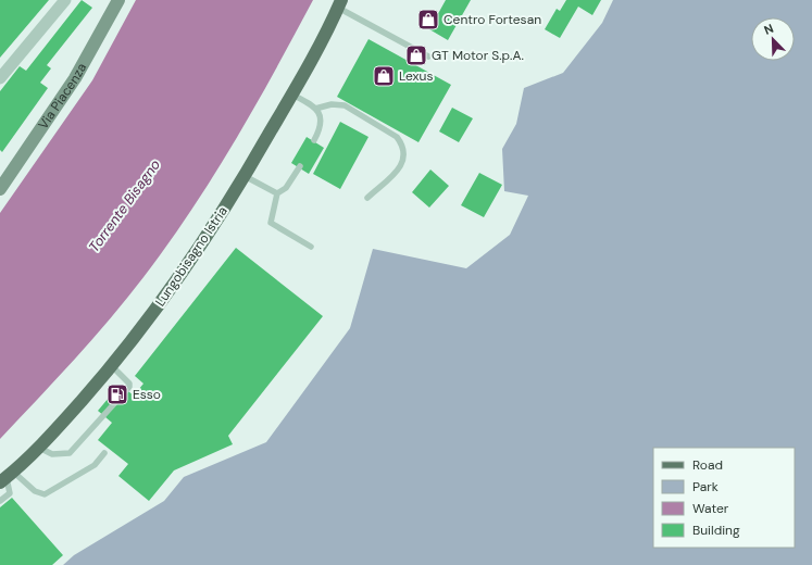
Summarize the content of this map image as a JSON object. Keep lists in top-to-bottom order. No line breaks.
{"streets":{"main road":["Via Piacenza","Lungobisagno Istria"]},"water":["Torrente Bisagno"],"places":{"shop":["Centro Fortesan","GT Motor S.p.A.","Lexus"],"fuel station":["Esso"]},"legend":["Road","Park","Water","Building"],"north":"top left"}
